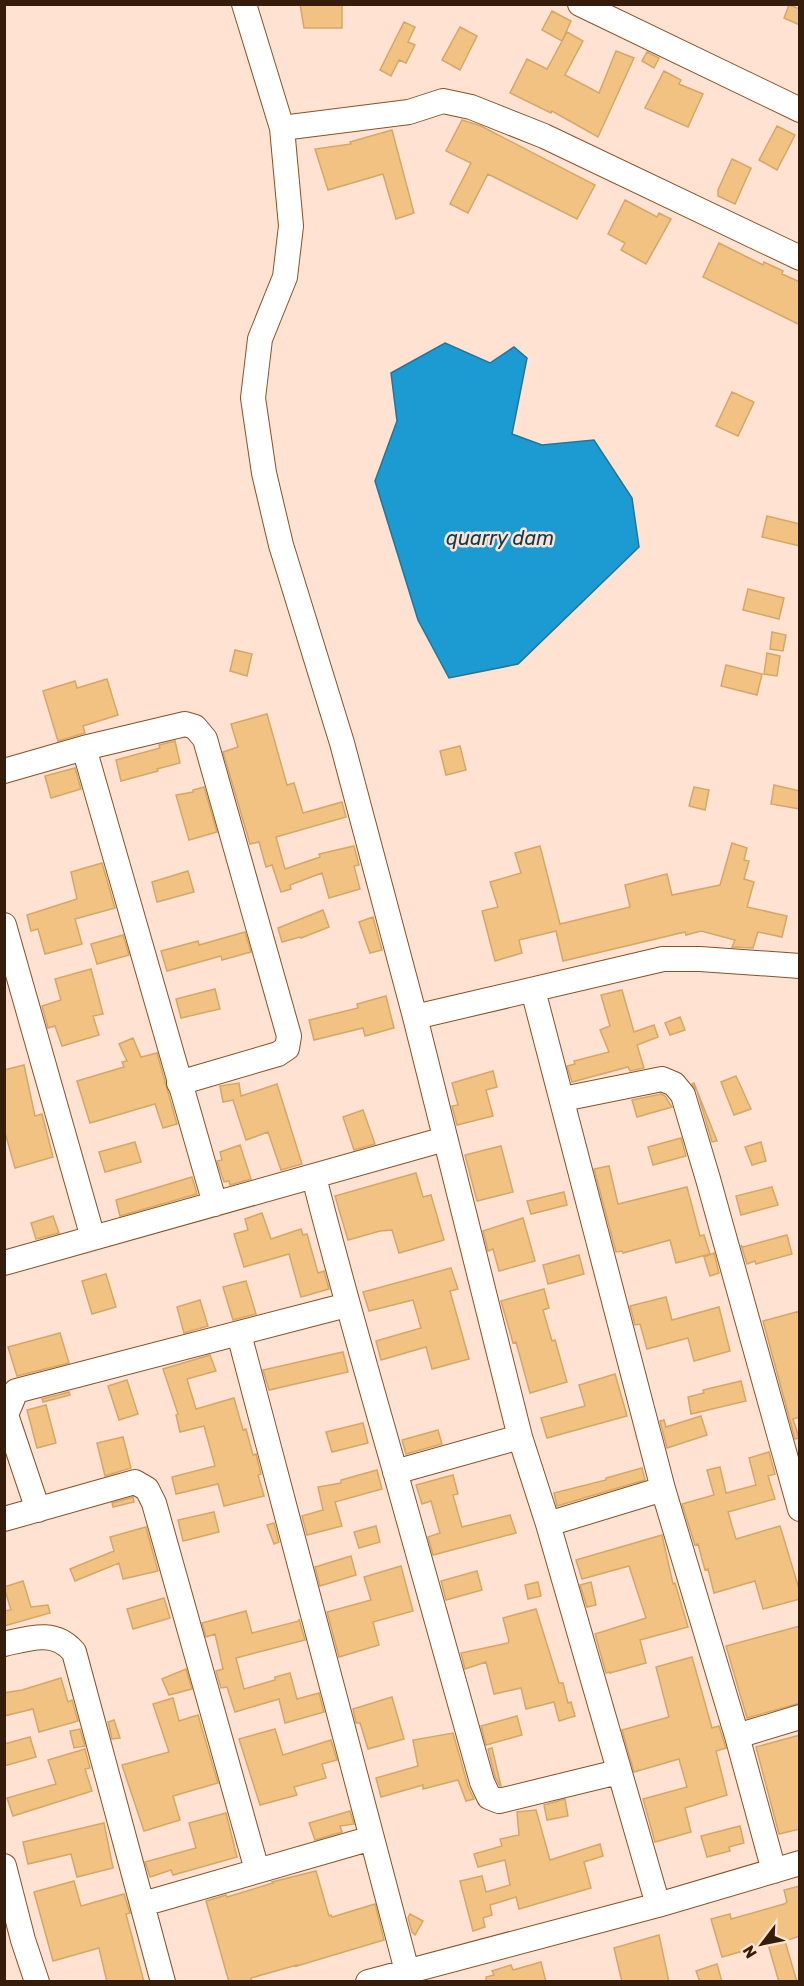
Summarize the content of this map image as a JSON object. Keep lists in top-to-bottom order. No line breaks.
{"water":["quarry dam"],"north":"bottom left"}
